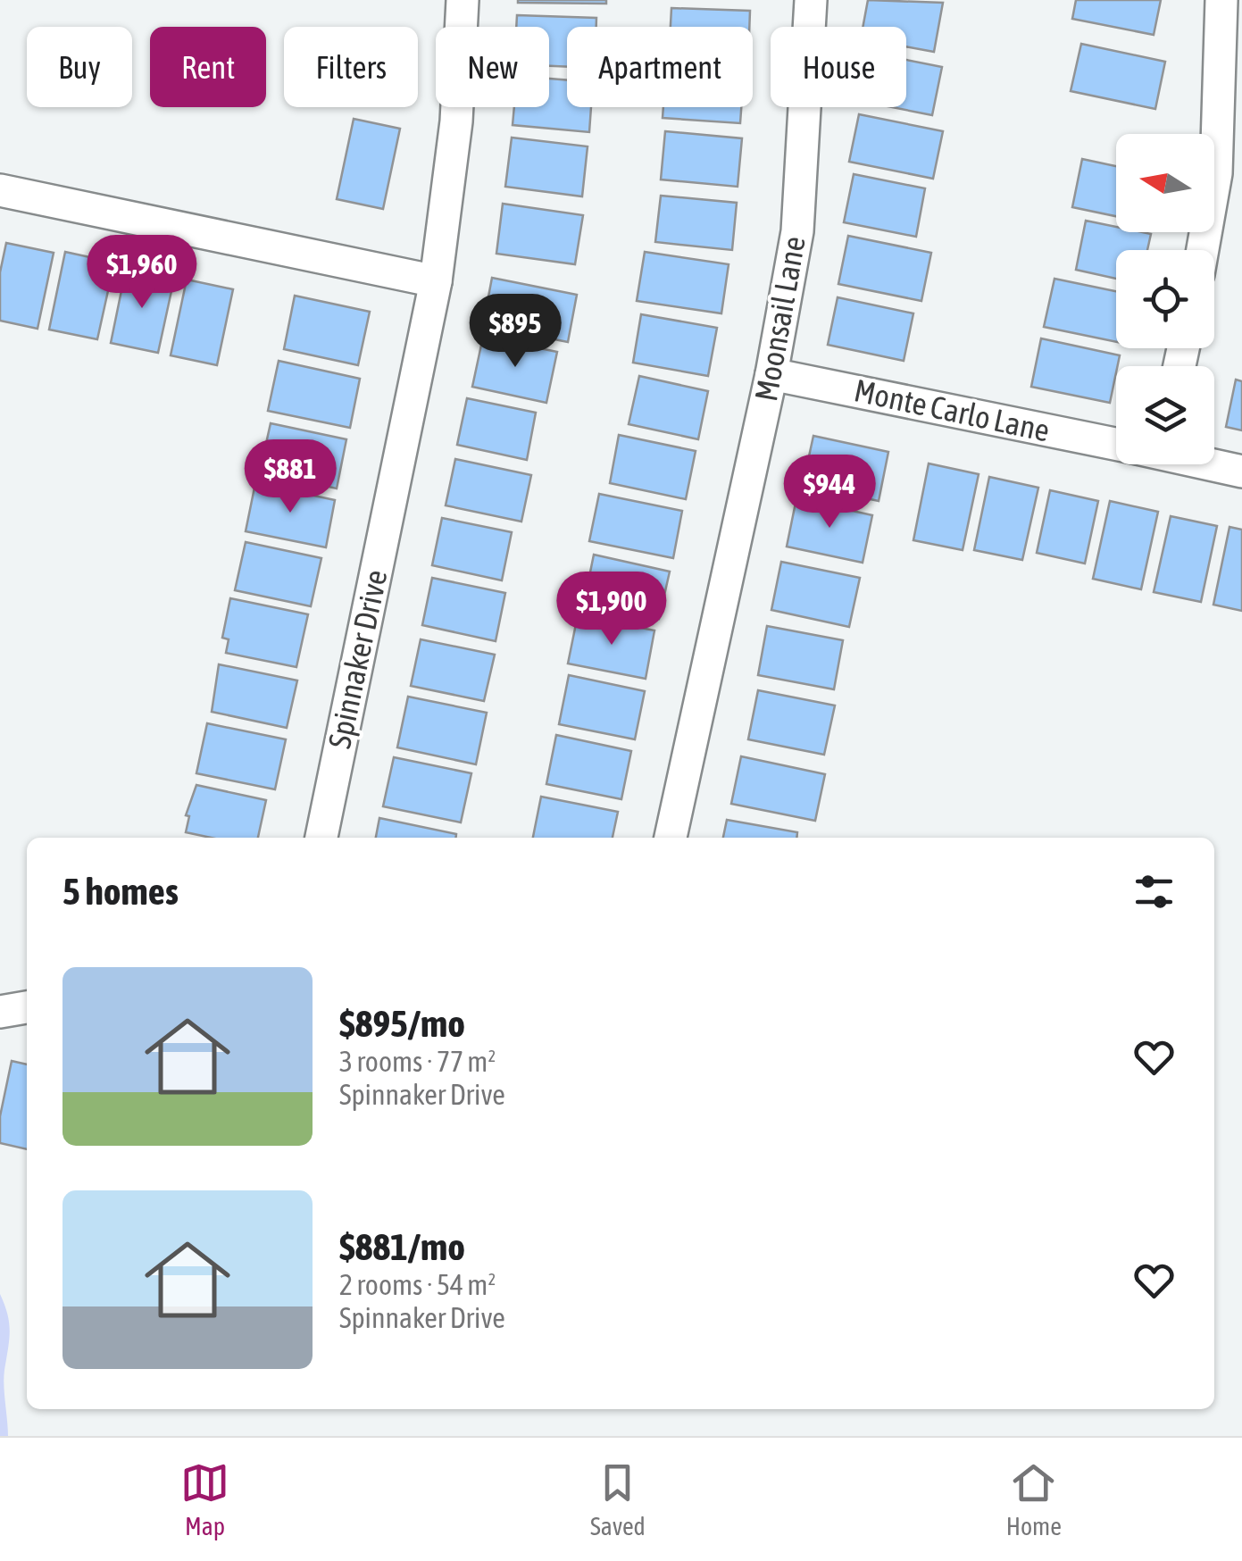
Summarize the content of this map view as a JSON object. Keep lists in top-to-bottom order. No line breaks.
{"streets":{"street":["Moonsail Lane","Monte Carlo Lane","Spinnaker Drive"]},"crossings":[["Moonsail Lane","Monte Carlo Lane"]],"north":"left","page":{"chip":["Buy","Rent","Filters","New","Apartment","House"],"price":["$1,960","$895","$881","$944","$1,900"],"heading":"5 homes","list":[{"name":"$895/mo","note":"3 rooms · 77 m² · Spinnaker Drive"},{"name":"$881/mo","note":"2 rooms · 54 m² · Spinnaker Drive"}],"tabs":["Map","Saved","Home"]}}
